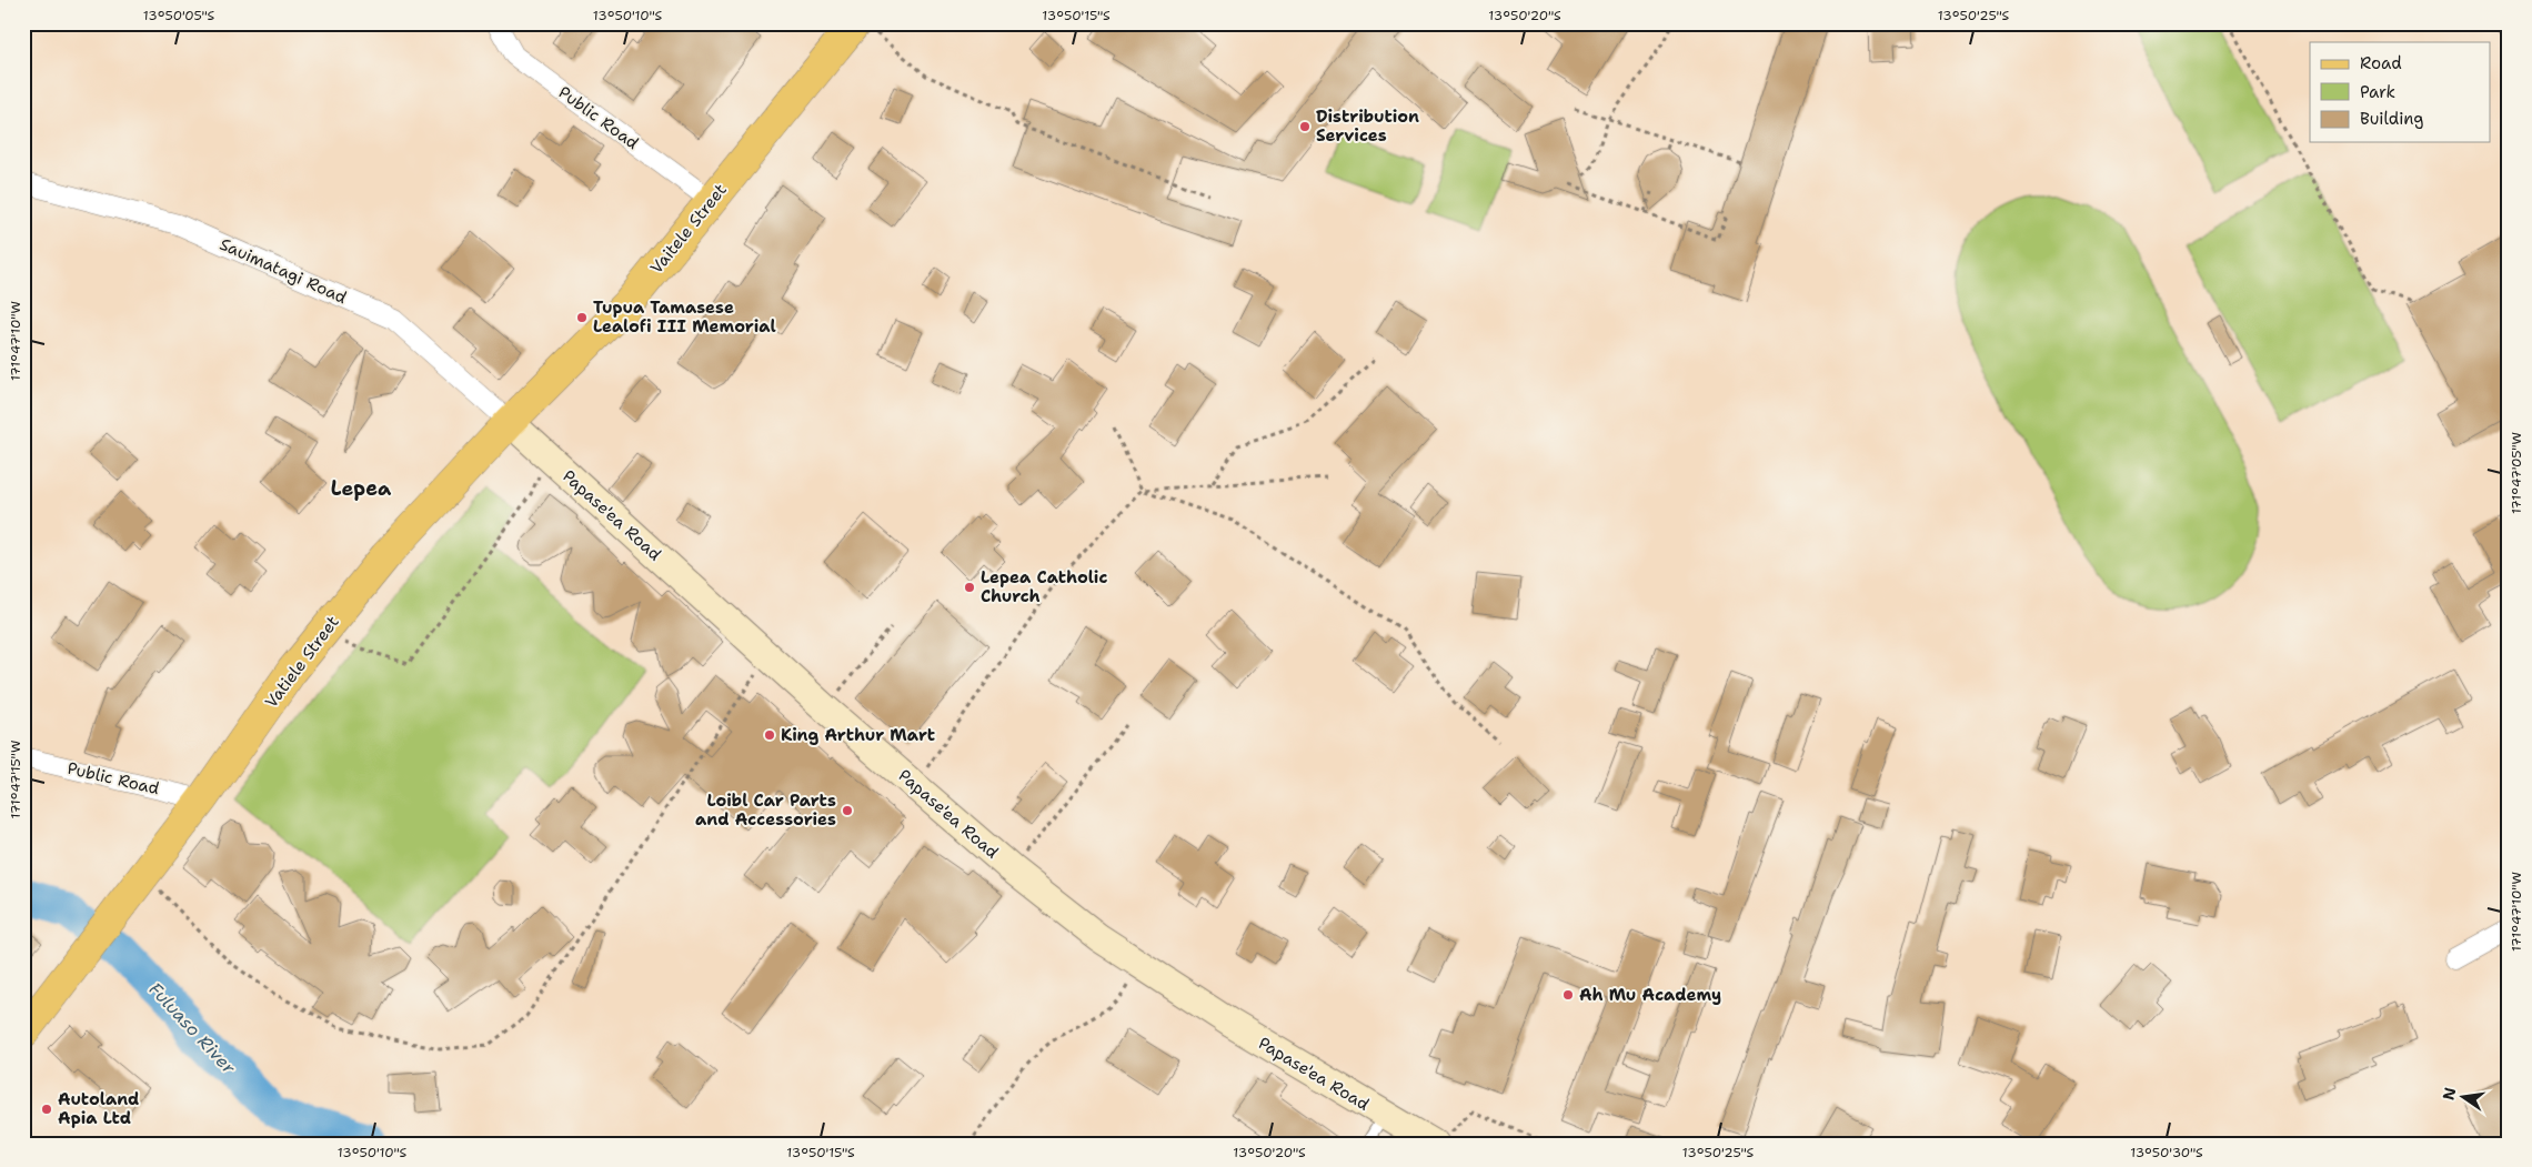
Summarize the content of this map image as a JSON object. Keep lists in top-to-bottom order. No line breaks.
{"streets":{"main road":["Vaitele Street","Papase'ea Road","Vatiele Street"],"street":["Public Road","Sauimatagi Road"]},"crossings":[["Public Road","Vaitele Street"],["Public Road","Vatiele Street"],["Vaitele Street","Sauimatagi Road"],["Vaitele Street","Papase'ea Road"],["Vaitele Street","Vatiele Street"],["Sauimatagi Road","Papase'ea Road"],["Sauimatagi Road","Vatiele Street"],["Papase'ea Road","Vatiele Street"]],"districts":["Lepea"],"water":["Fuluaso River"],"places":["Distribution Services","Tupua Tamasese Lealofi III Memorial","Lepea Catholic Church","King Arthur Mart","Loibl Car Parts and Accessories","Ah Mu Academy","Autoland Apia Ltd"],"legend":["Road","Park","Building"],"north":"left","coordinates":["13°50'05\"S","13°50'10\"S","13°50'15\"S","13°50'20\"S","13°50'25\"S","171°47'10\"W","171°47'05\"W","171°47'15\"W","13°50'30\"S"]}
